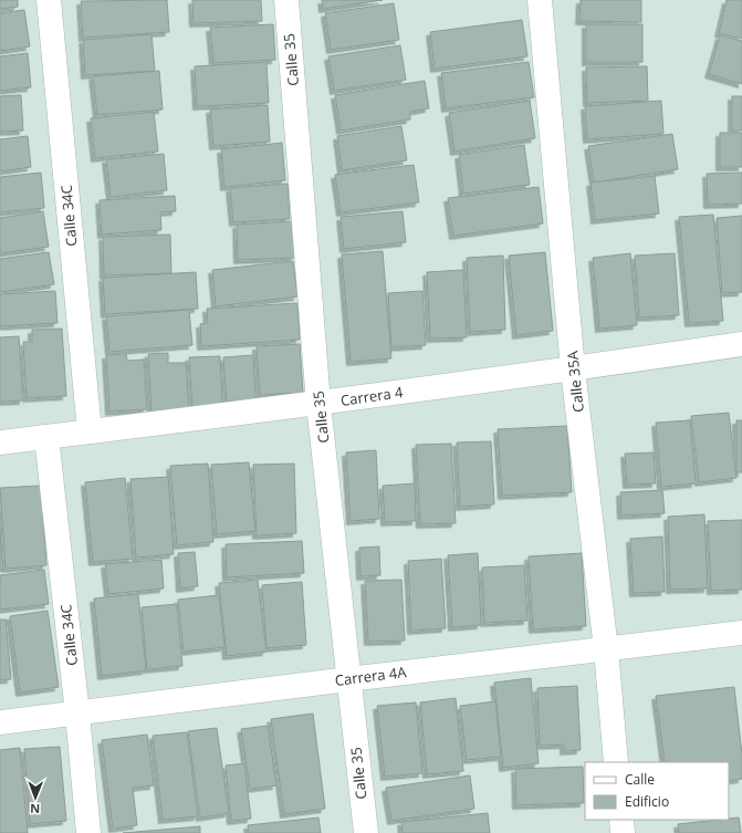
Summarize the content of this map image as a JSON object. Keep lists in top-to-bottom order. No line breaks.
{"streets":{"street":["Calle 35","Calle 34C","Calle 35A","Carrera 4","Carrera 4A"]},"crossings":[["Calle 35","Carrera 4"],["Calle 35","Carrera 4A"],["Calle 34C","Carrera 4"],["Calle 34C","Carrera 4A"],["Calle 35A","Carrera 4"],["Calle 35A","Carrera 4A"]],"legend":["Calle","Edificio"],"north":"bottom"}
